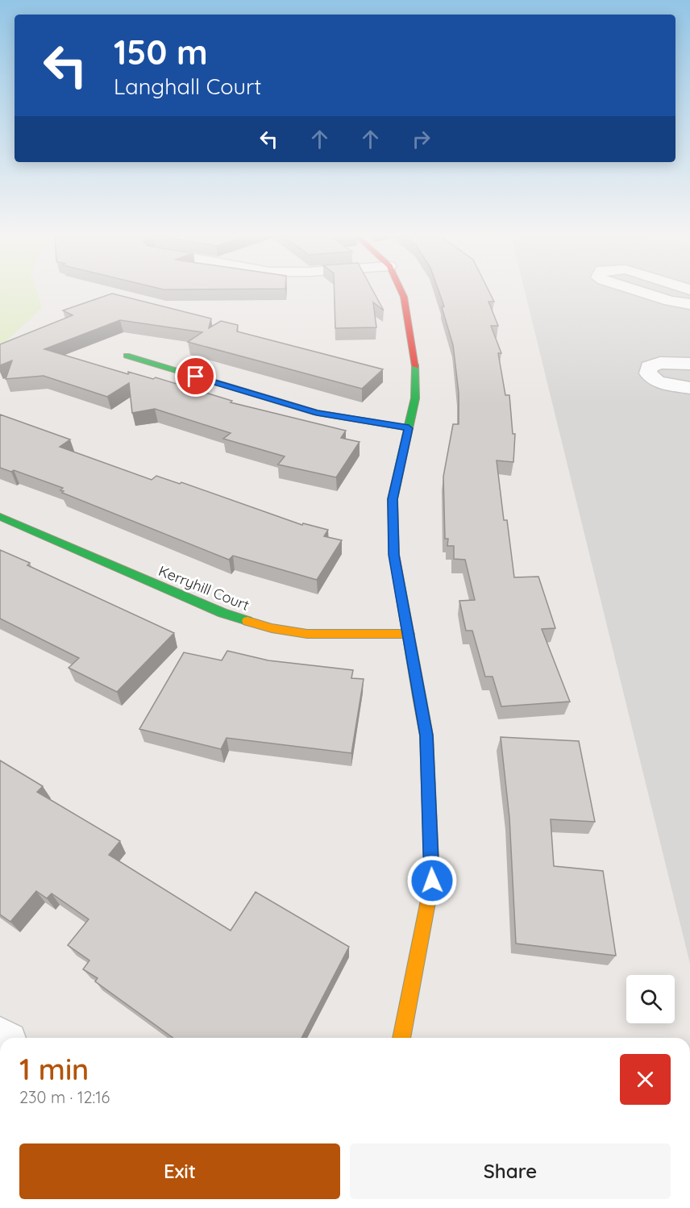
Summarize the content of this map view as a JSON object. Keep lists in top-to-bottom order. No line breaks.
{"streets":{"street":["Kerryhill Court"]},"page":{"turn":["150 m","Langhall Court"],"heading":["1 min","230 m · 12:16"],"buttons":["Exit","Share"]}}
